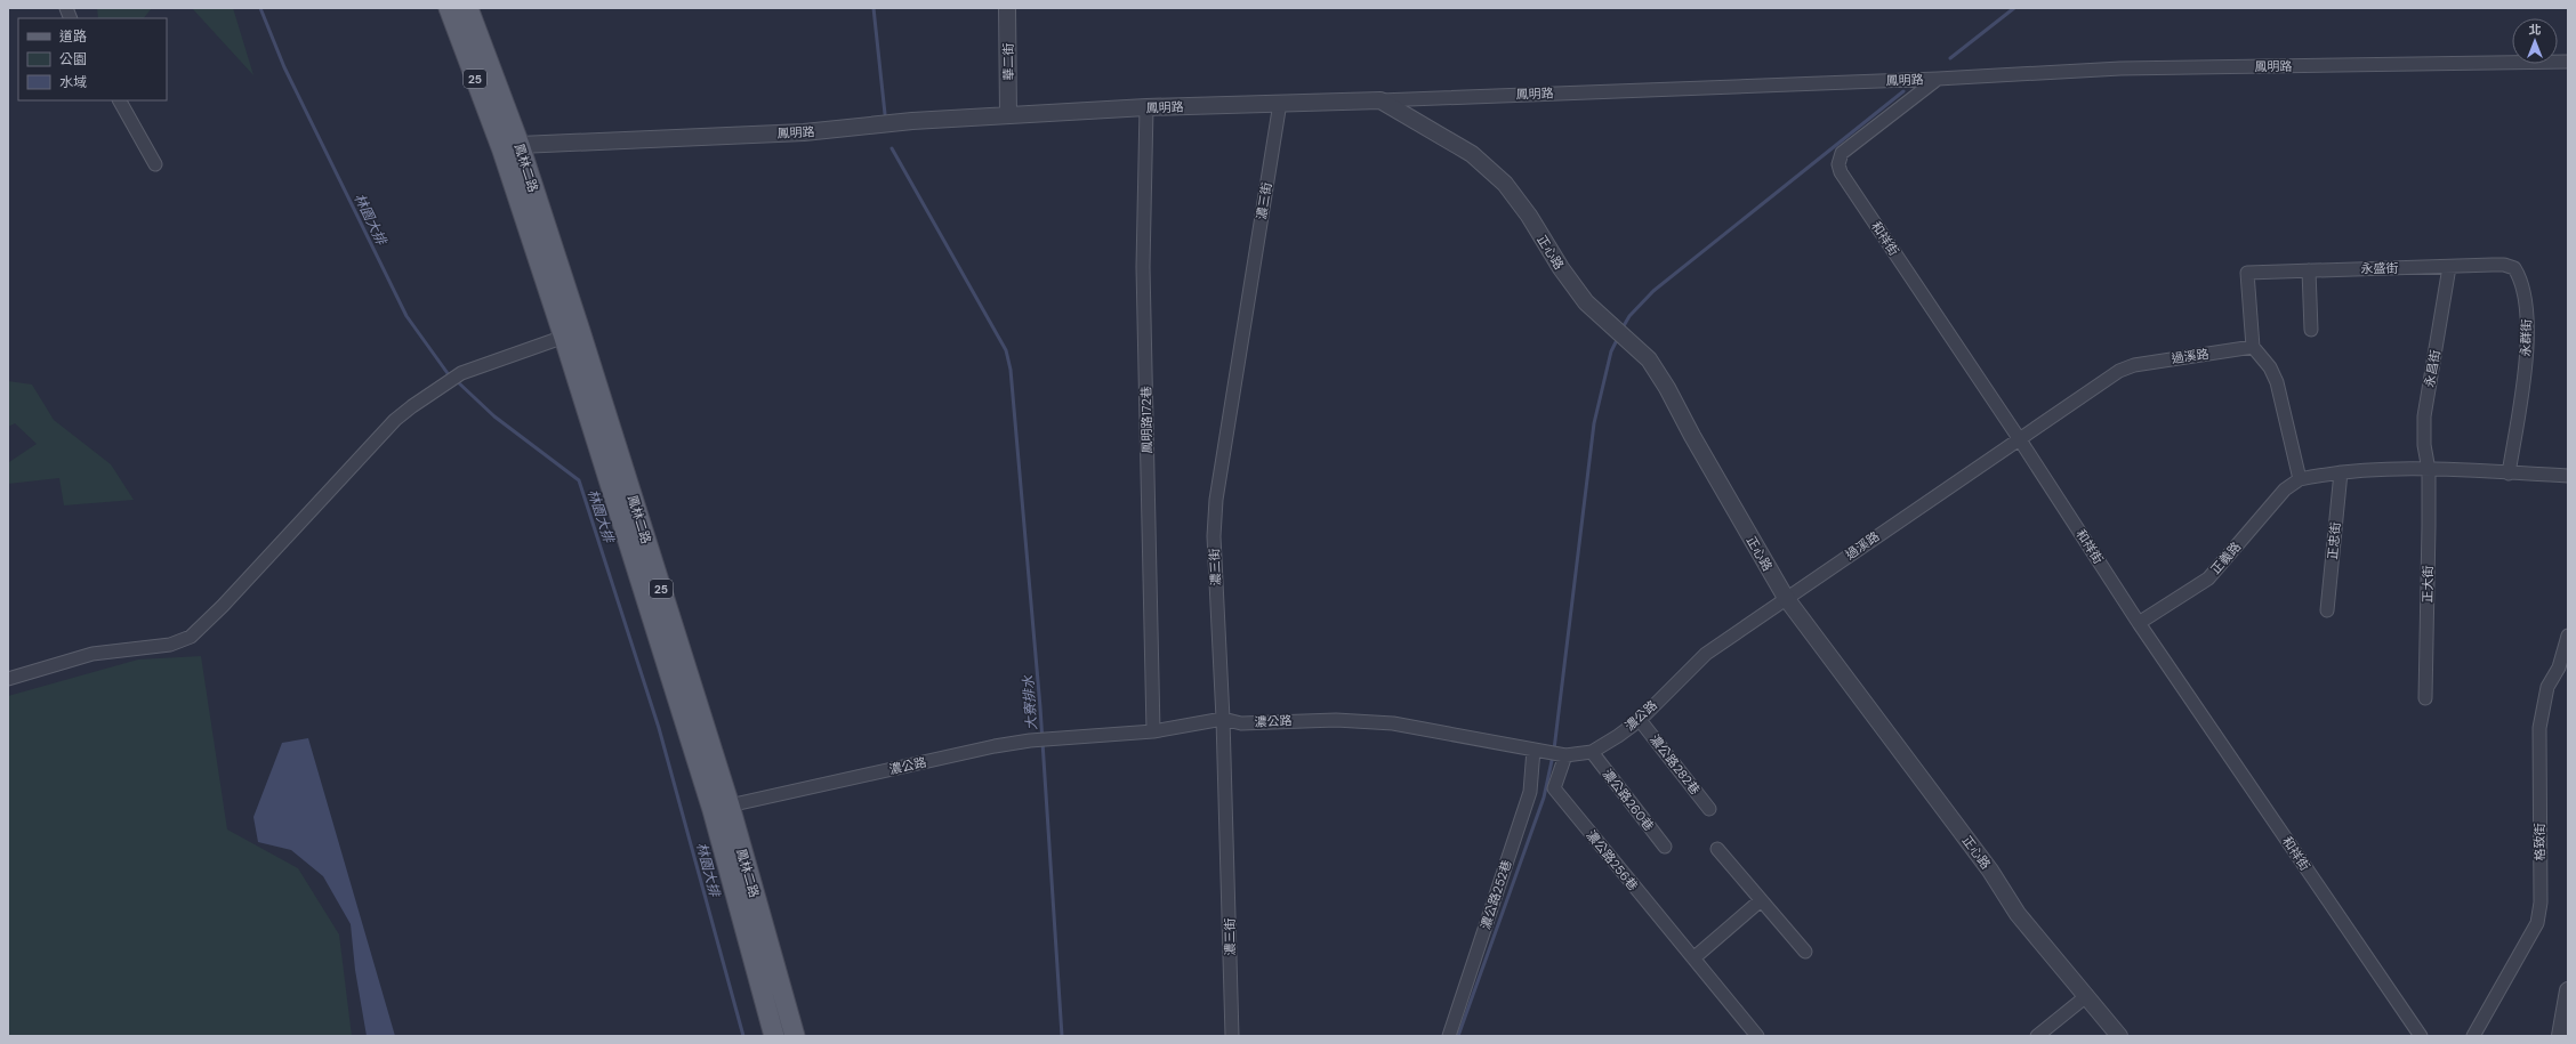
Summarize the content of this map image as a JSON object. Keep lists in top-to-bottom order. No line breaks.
{"streets":{"main road":["25","鳳林二路"],"street":["華二街","鳳明路","濃三街","和祥街","正心路","永盛街","永群街","過溪路","永昌街","鳳明路172巷","正忠街","正義路","正大街","濃公路","濃公路282巷","濃公路260巷","格致街","濃公路256巷","濃公路252巷"]},"crossings":[["華二街","鳳明路"],["鳳明路","鳳林二路"],["鳳明路","濃三街"],["鳳明路","和祥街"],["鳳明路","正心路"],["鳳明路","鳳明路172巷"],["鳳林二路","濃公路"],["濃三街","濃公路"],["和祥街","過溪路"],["和祥街","正義路"],["正心路","過溪路"],["正心路","濃公路"],["永盛街","永群街"],["永盛街","過溪路"],["永盛街","永昌街"],["永群街","永昌街"],["過溪路","濃公路"],["永昌街","正大街"],["鳳明路172巷","濃公路"],["濃公路","濃公路282巷"],["濃公路","濃公路260巷"],["濃公路","濃公路256巷"],["濃公路","濃公路252巷"]],"water":["林園大排","大寮排水"],"legend":["道路","公園","水域"],"north":"top"}
